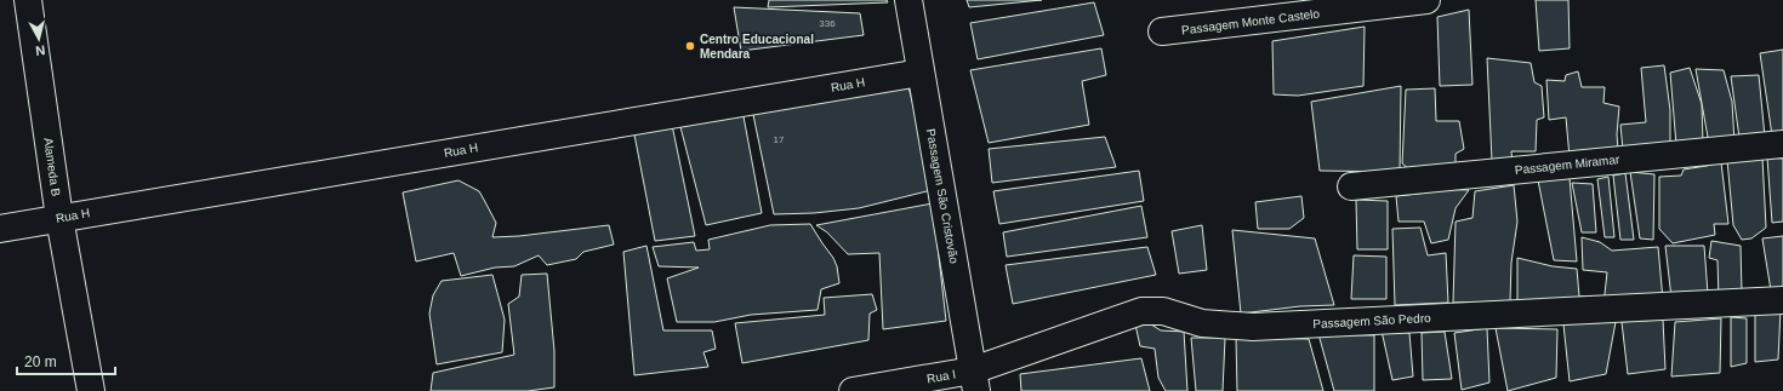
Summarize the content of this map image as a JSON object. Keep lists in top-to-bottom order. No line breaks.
{"streets":{"street":["Passagem Monte Castelo","Rua H","Passagem Miramar","Alameda B","Passagem São Cristovão","Passagem São Pedro","Rua I"]},"crossings":[["Rua H","Alameda B"],["Rua H","Passagem São Cristovão"],["Passagem São Cristovão","Passagem São Pedro"],["Passagem São Cristovão","Rua I"],["Passagem São Pedro","Rua I"]],"places":["Centro Educacional Mendara"],"house_numbers":["336","17"],"scale_bar":"20 m","north":"bottom"}
